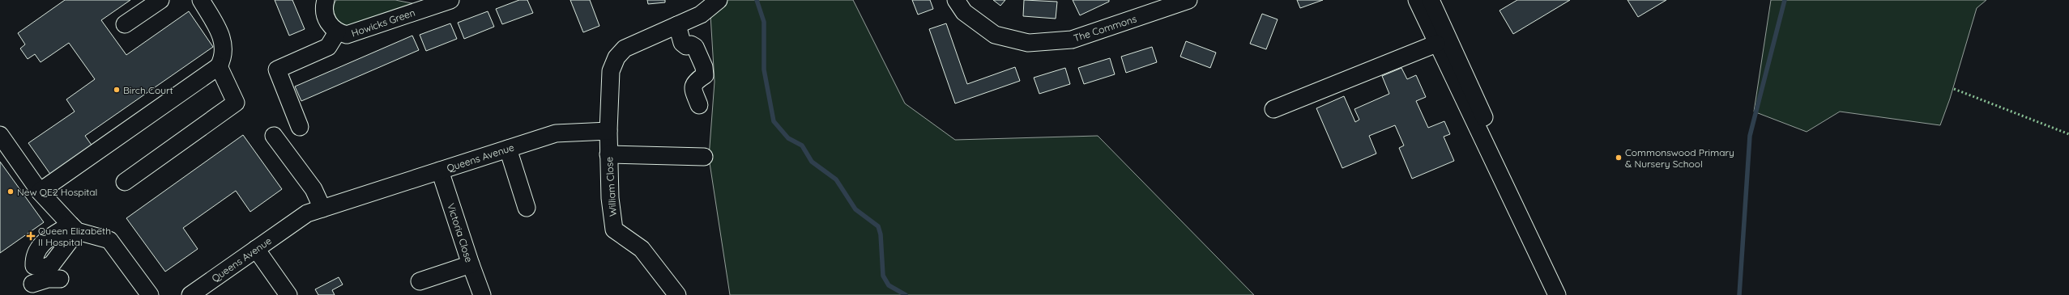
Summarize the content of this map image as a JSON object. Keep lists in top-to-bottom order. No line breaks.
{"streets":{"street":["Howicks Green","The Commons","Queens Avenue","William Close","Victoria Close"]},"crossings":[["Queens Avenue","William Close"],["Queens Avenue","Victoria Close"]],"places":{"other":["Birch Court","Commonswood Primary & Nursery School","New QE2 Hospital"],"health":["Queen Elizabeth II Hospital"]}}
